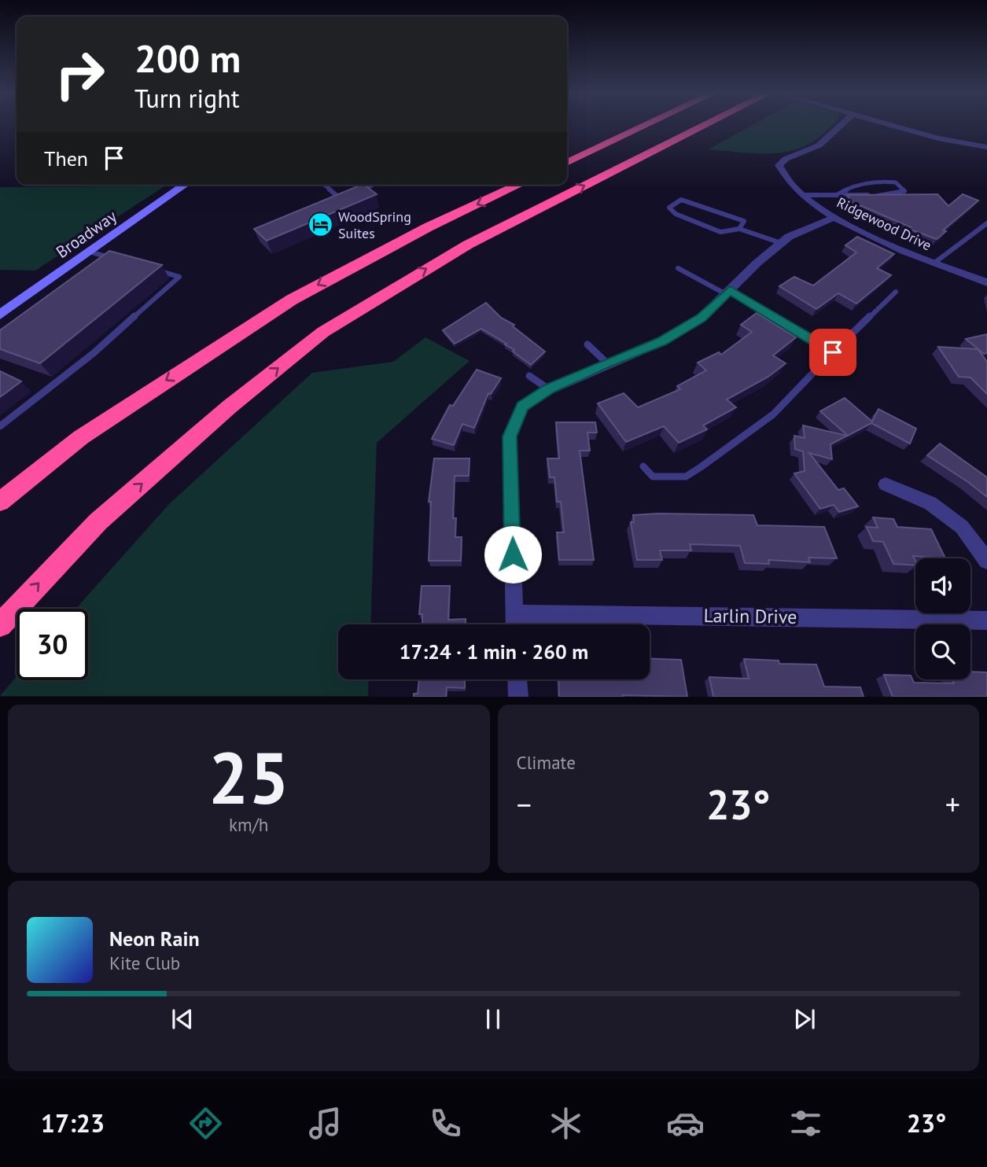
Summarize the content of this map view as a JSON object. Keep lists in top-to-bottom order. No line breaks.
{"streets":{"street":["Ridgewood Drive","Broadway","Larlin Drive"]},"places":{"hotel":["WoodSpring Suites"]},"page":{"turn":["200 m","Turn right"],"then":"Then","limit":"30","trip":"17:24 · 1 min · 260 m","tile":[["25","km/h"],"Climate"],"heat":["−","23°","+"],"song":["Neon Rain","Kite Club"],"tabs":["17:23","23°"]}}
